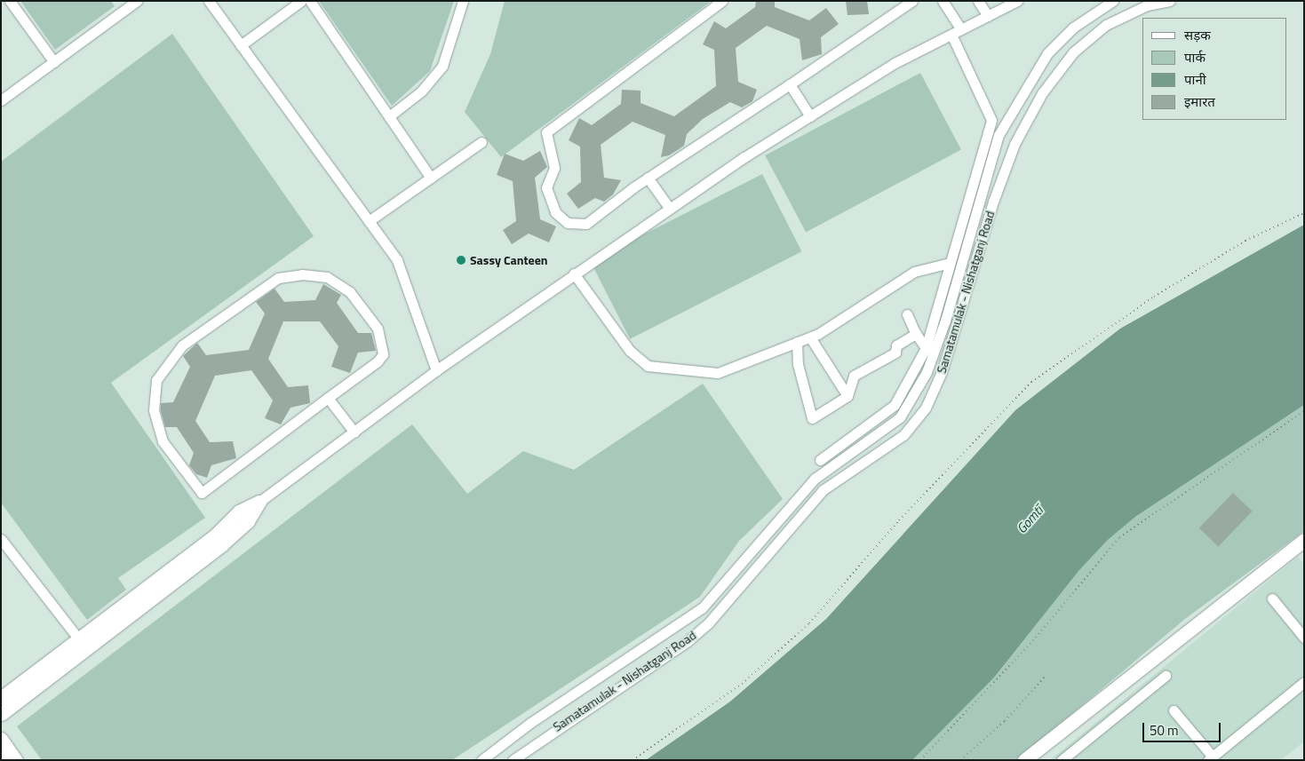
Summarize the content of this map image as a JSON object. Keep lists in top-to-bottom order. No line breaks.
{"streets":{"street":["Samatamulak - Nishatganj Road"]},"water":["Gomtī"],"places":["Sassy Canteen"],"legend":["सड़क","पार्क","पानी","इमारत"],"scale_bar":"50 m"}
